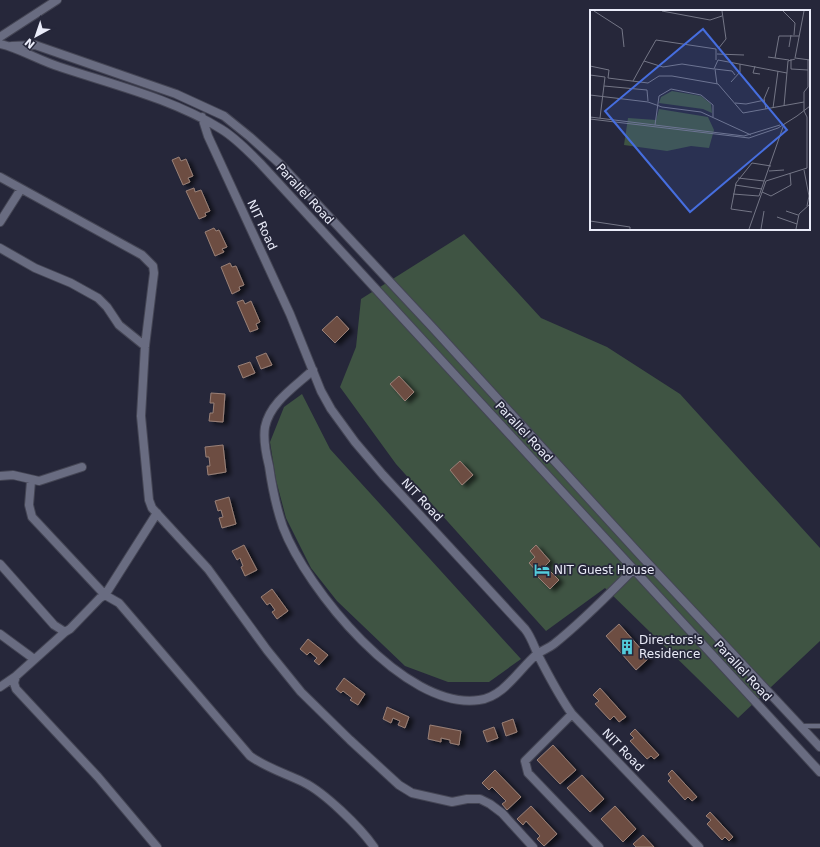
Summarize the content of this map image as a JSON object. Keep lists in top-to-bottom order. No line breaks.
{"streets":{"street":["Parallel Road","NIT Road"]},"crossings":[["Parallel Road","NIT Road"]],"places":{"hotel":["NIT Guest House"],"building":["Directors's Residence"]},"north":"bottom left"}
